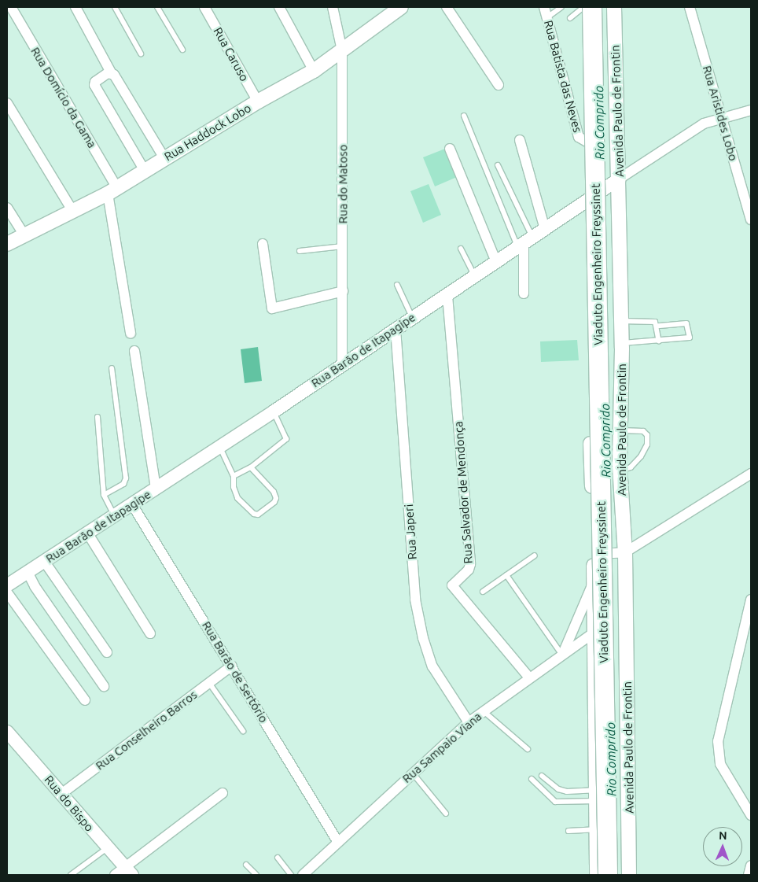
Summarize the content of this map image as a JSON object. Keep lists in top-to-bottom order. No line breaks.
{"streets":{"highway":["Viaduto Engenheiro Freyssinet"],"main road":["Avenida Paulo de Frontin","Rua Haddock Lobo"],"street":["Rua Caruso","Rua Batista das Neves","Rua Domício da Gama","Rua Aristides Lobo","Rua do Matoso","Rua Barão de Itapagipe","Rua Salvador de Mendonça","Rua Japeri","Rua Barão de Sertório","Rua Conselheiro Barros","Rua Sampaio Viana","Rua do Bispo"]},"crossings":[["Rua Caruso","Rua Haddock Lobo"],["Rua Domício da Gama","Rua Haddock Lobo"],["Avenida Paulo de Frontin","Rua Barão de Itapagipe"],["Rua Aristides Lobo","Rua Barão de Itapagipe"],["Rua Haddock Lobo","Rua do Matoso"],["Rua do Matoso","Rua Barão de Itapagipe"],["Rua Barão de Itapagipe","Rua Salvador de Mendonça"],["Rua Barão de Itapagipe","Rua Japeri"],["Rua Barão de Itapagipe","Rua Barão de Sertório"],["Rua Salvador de Mendonça","Rua Sampaio Viana"],["Rua Japeri","Rua Sampaio Viana"],["Rua Barão de Sertório","Rua Conselheiro Barros"],["Rua Barão de Sertório","Rua Sampaio Viana"],["Rua Conselheiro Barros","Rua do Bispo"]],"water":["Rio Comprido"],"north":"top"}
